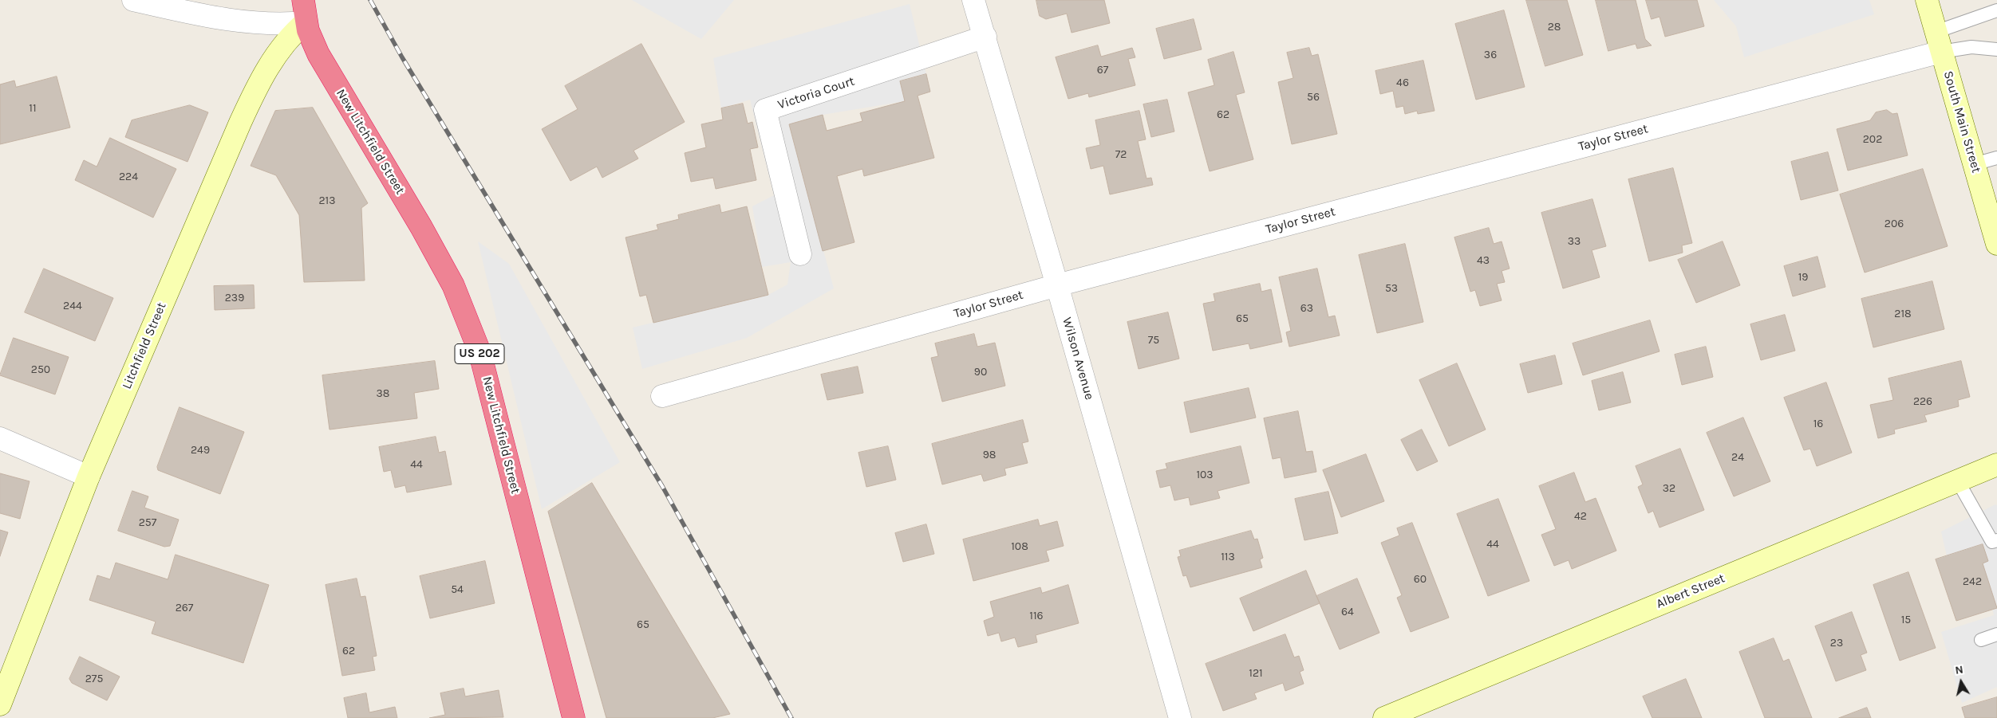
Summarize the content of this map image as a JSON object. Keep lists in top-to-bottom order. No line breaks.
{"streets":{"highway":["New Litchfield Street","US 202"],"main road":["South Main Street","Litchfield Street","Albert Street"],"street":["Victoria Court","Taylor Street","Wilson Avenue"]},"crossings":[["Victoria Court","Wilson Avenue"],["South Main Street","Taylor Street"],["Taylor Street","Wilson Avenue"],["New Litchfield Street","Litchfield Street"],["New Litchfield Street","US 202"],["Litchfield Street","US 202"]],"house_numbers":["28","36","67","46","56","11","62","202","72","224","213","206","33","43","19","53","239","244","63","218","65","75","250","90","38","226","16","249","98","24","44","103","32","42","257","44","108","113","60","242","54","267","64","116","15","65","23","62","121","275"],"north":"top"}
